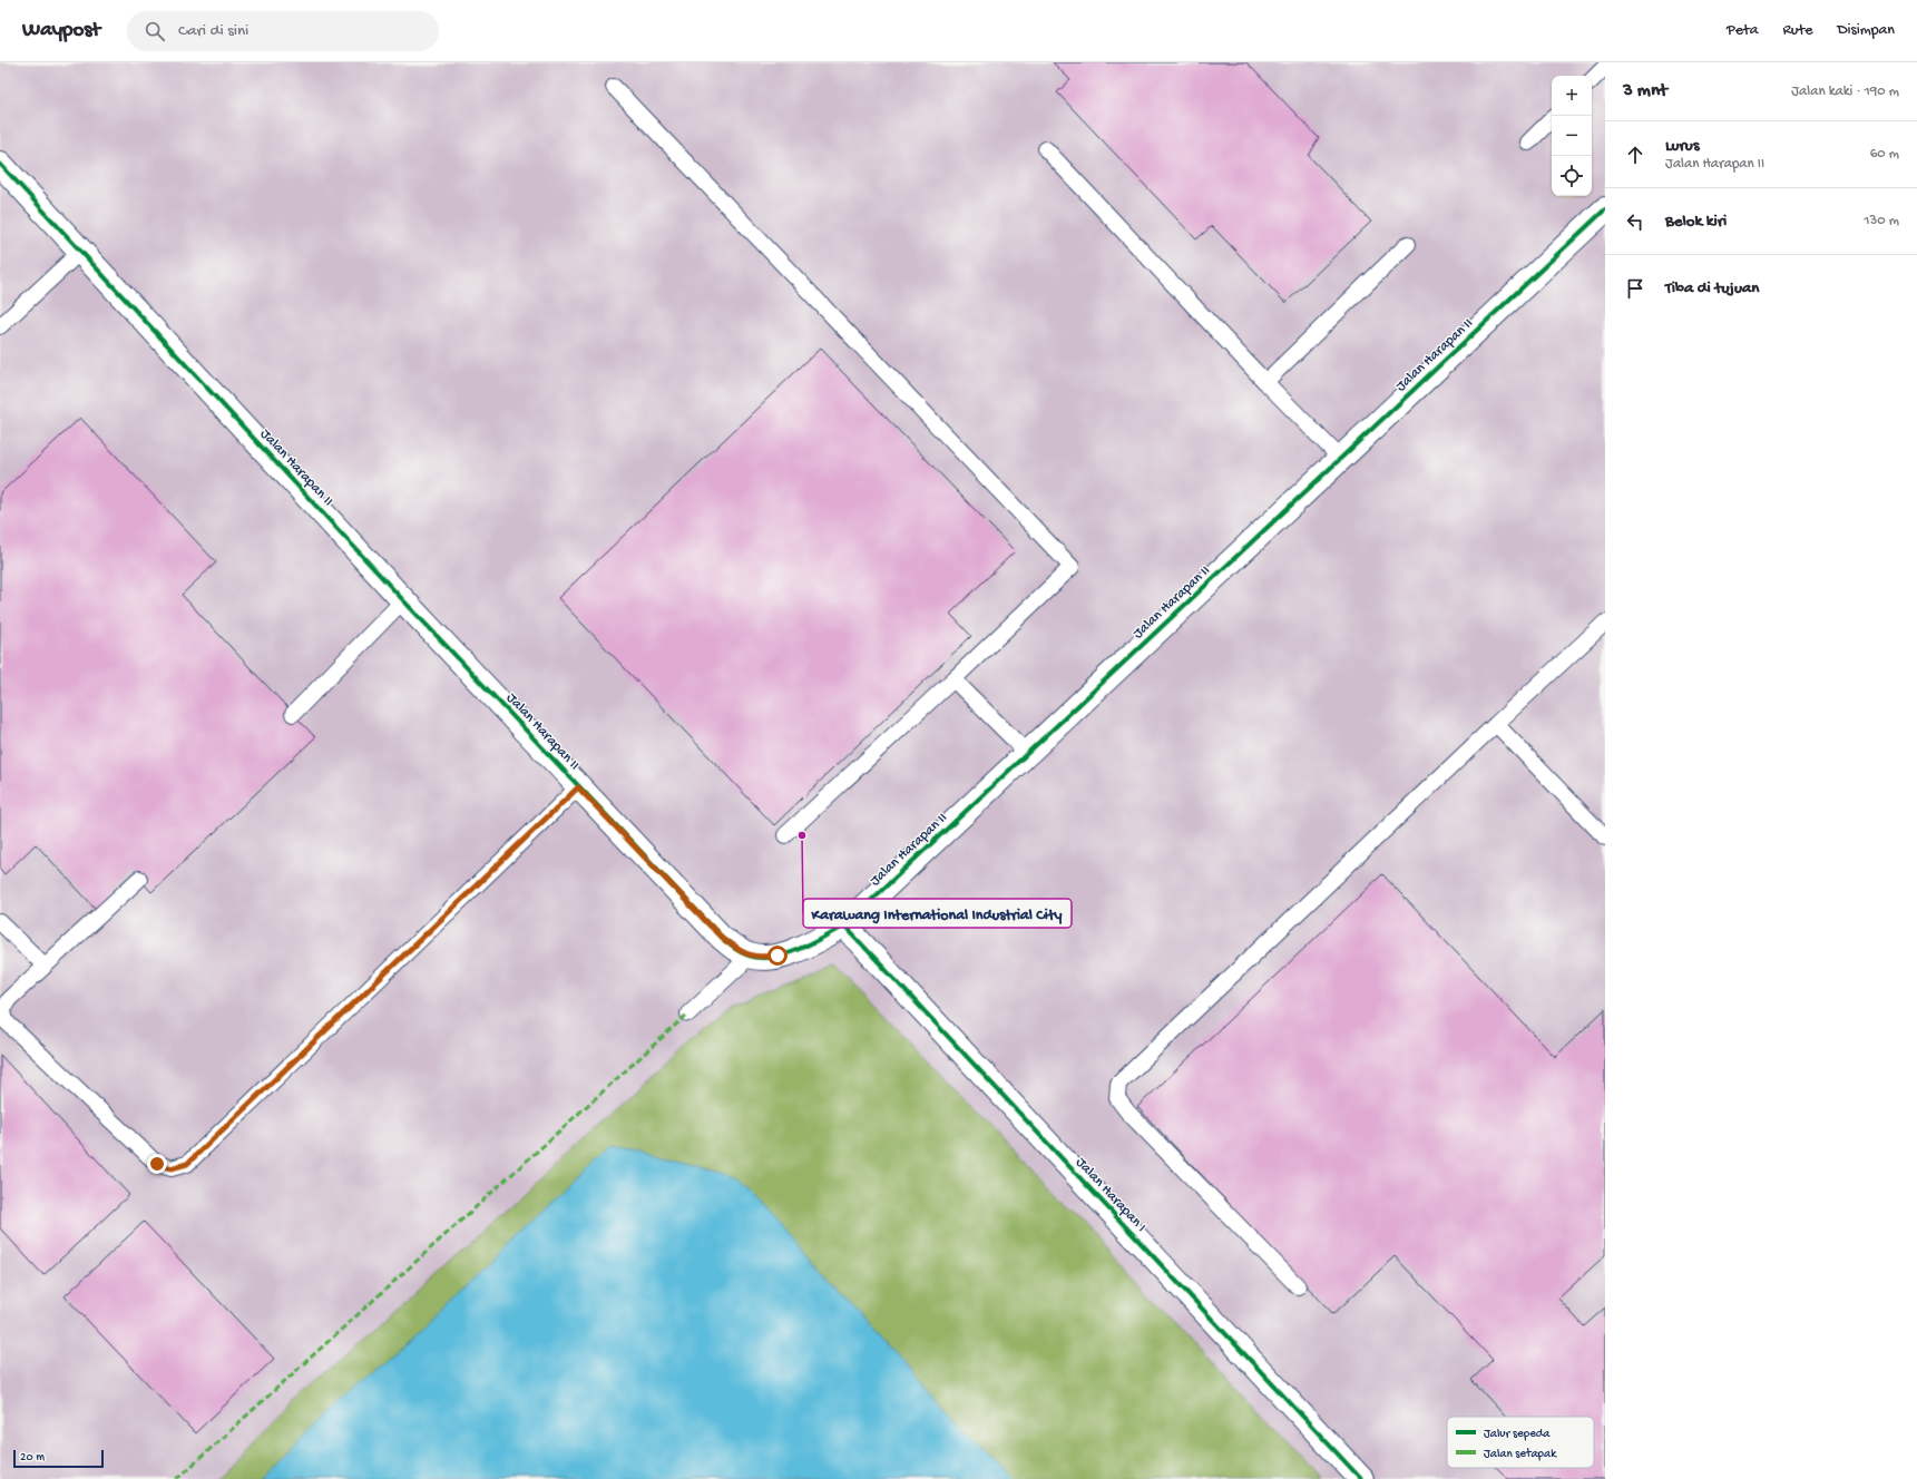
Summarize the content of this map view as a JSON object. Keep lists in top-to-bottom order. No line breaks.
{"streets":{"street":["Jalan Harapan II","Jalan Harapan I"]},"crossings":[["Jalan Harapan II","Jalan Harapan I"]],"places":["Karawang International Industrial City"],"legend":["Jalur sepeda","Jalan setapak"],"scale_bar":"20 m","page":{"header":"Waypost","search":"Cari di sini","nav":["Peta","Rute","Disimpan"],"heading":["3 mnt","Jalan kaki · 190 m"],"map_buttons":["+","−"],"list":[["Lurus","Jalan Harapan II","60 m"],["Belok kiri","130 m"],"Tiba di tujuan"],"scale":"20 m"}}
